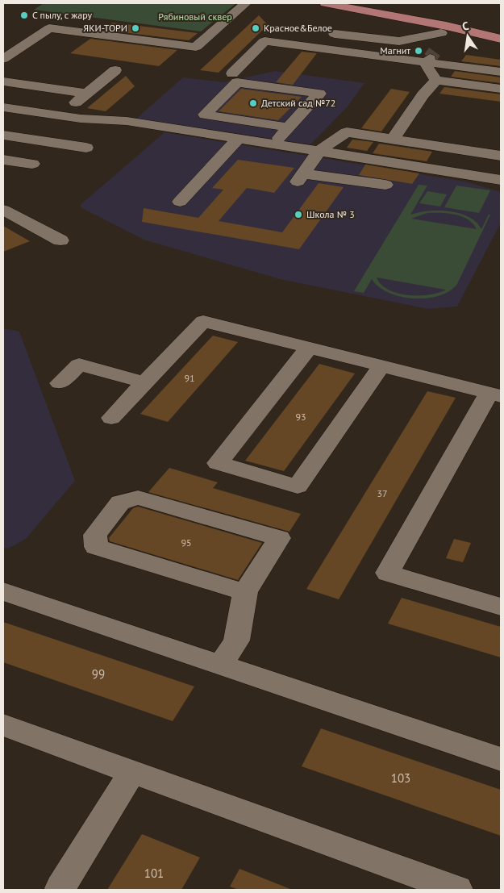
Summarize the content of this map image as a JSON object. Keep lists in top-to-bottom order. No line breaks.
{"parks":["Рябиновый сквер"],"places":["С пылу, с жару","ЯКИ-ТОРИ","Красное&Белое","Магнит","Детский сад №72","Школа № 3"],"house_numbers":["91","93","37","95","99","103","101"],"north":"top"}
